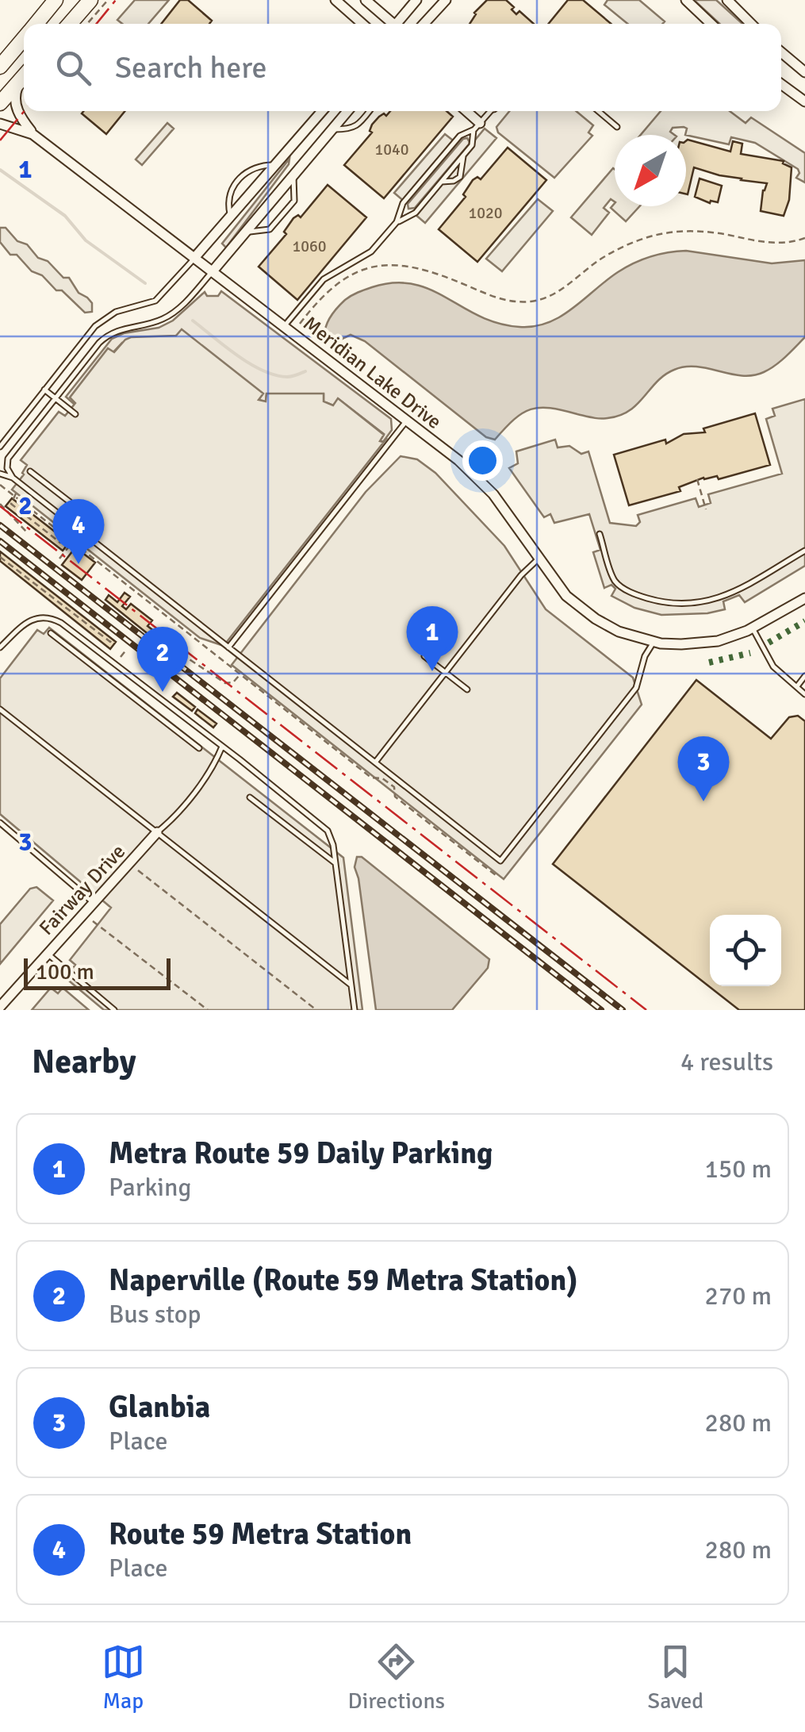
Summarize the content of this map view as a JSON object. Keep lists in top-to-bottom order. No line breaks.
{"streets":{"street":["Meridian Lake Drive","Fairway Drive"]},"house_numbers":["1040","1020","1060"],"scale_bar":"100 m","north":"bottom left","page":{"search":"Search here","pins":["4","1","2","3"],"scale":"100 m","heading":["Nearby","4 results"],"list":[{"mark":"1","name":"Metra Route 59 Daily Parking","note":"Parking","value":"150 m"},{"mark":"2","name":"Naperville (Route 59 Metra Station)","note":"Bus stop","value":"270 m"},{"mark":"3","name":"Glanbia","note":"Place","value":"280 m"},{"mark":"4","name":"Route 59 Metra Station","note":"Place","value":"280 m"}],"nav":["Map","Directions","Saved"]},"grid":{"rows":["1","2","3"]}}
